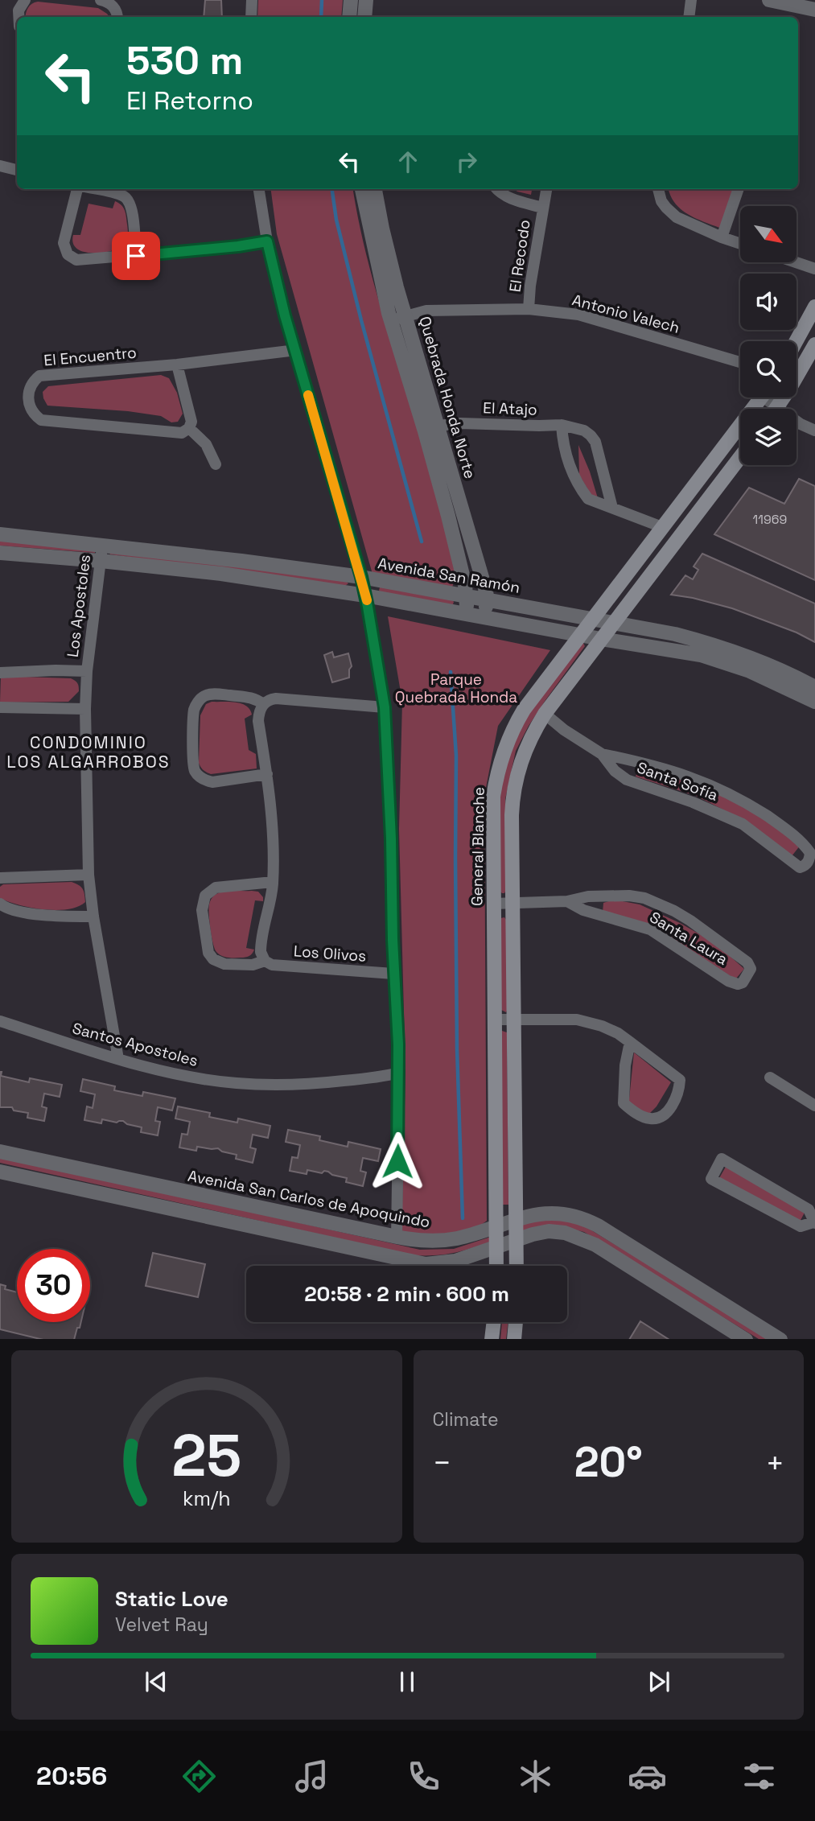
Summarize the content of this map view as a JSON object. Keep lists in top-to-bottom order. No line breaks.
{"streets":{"main road":["General Blanche"],"street":["El Recodo","Antonio Valech","El Encuentro","Quebrada Honda Norte","El Atajo","Avenida San Ramón","Los Apostoles","Santa Sofía","Santa Laura","Los Olivos","Santos Apostoles","Avenida San Carlos de Apoquindo"]},"crossings":[["El Recodo","Antonio Valech"],["Antonio Valech","Quebrada Honda Norte"],["Quebrada Honda Norte","El Atajo"],["Quebrada Honda Norte","Avenida San Ramón"],["Avenida San Ramón","Los Apostoles"],["Avenida San Ramón","General Blanche"],["Los Apostoles","Santos Apostoles"],["General Blanche","Santa Laura"],["General Blanche","Avenida San Carlos de Apoquindo"]],"districts":["CONDOMINIO LOS ALGARROBOS"],"parks":["Parque Quebrada Honda"],"house_numbers":["11969"],"north":"bottom right","page":{"turn":["530 m","El Retorno"],"limit":"30","trip":"20:58 · 2 min · 600 m","tile":"Climate","heat":["−","20°","+"],"song":["Static Love","Velvet Ray"],"tabs":"20:56","gauge":["25","km/h"]}}
